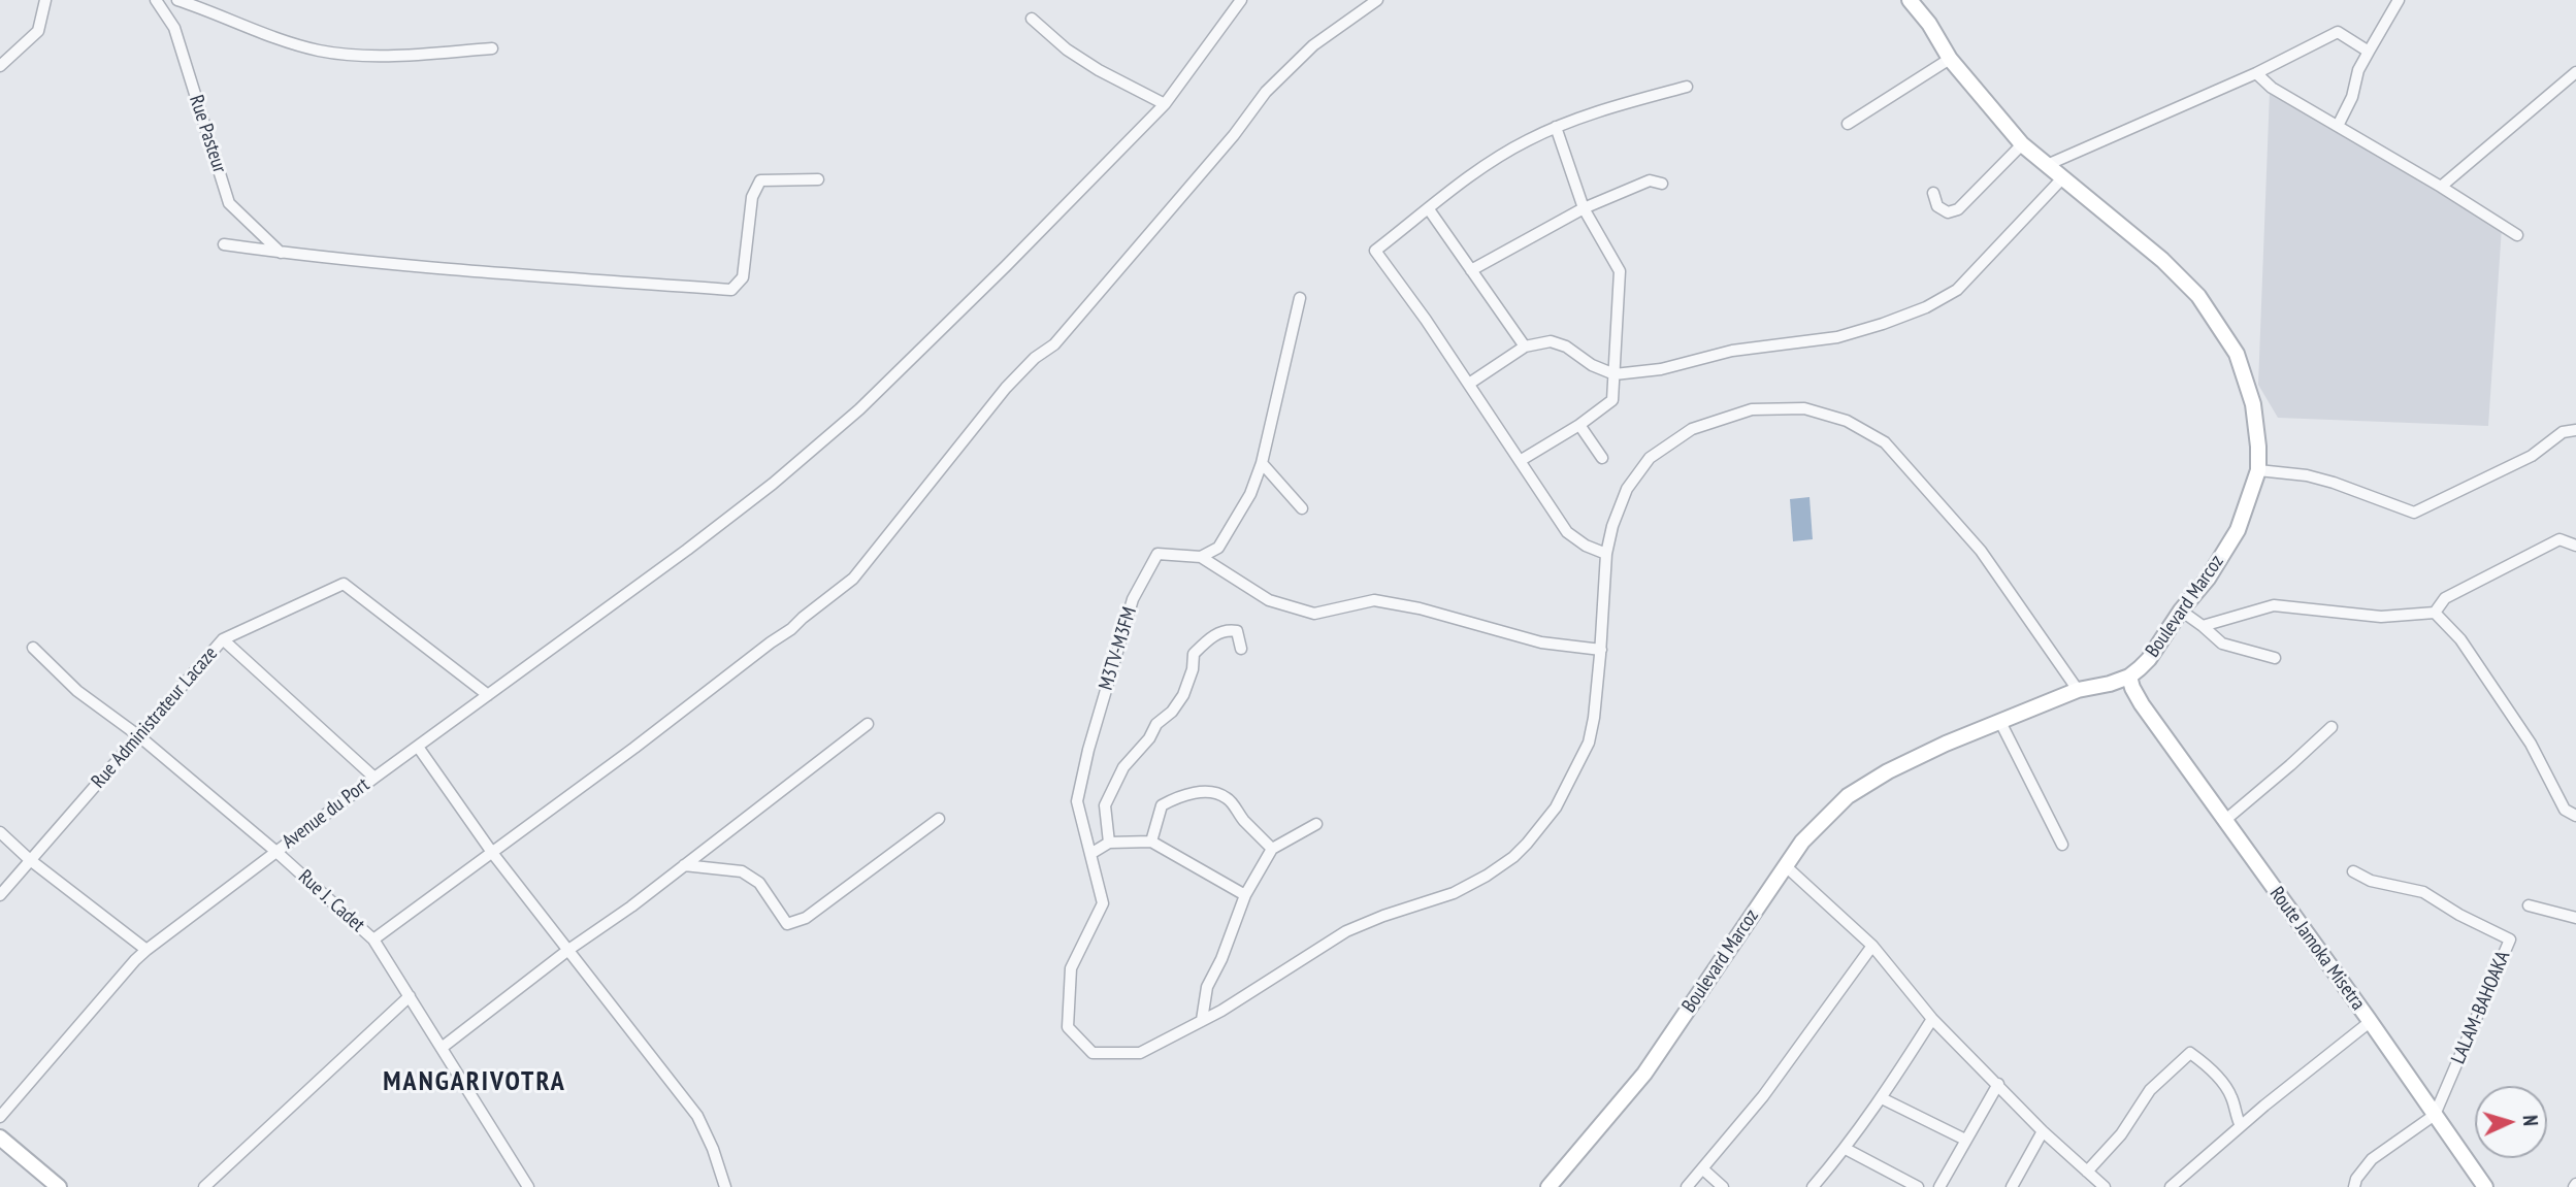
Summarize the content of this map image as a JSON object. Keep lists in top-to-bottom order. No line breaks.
{"streets":{"main road":["Boulevard Marcoz","Route Jamoka Misetra"],"street":["Rue Pasteur","M3TV-M3FM","Rue Administrateur Lacaze","Avenue du Port","Rue J. Cadet","LALAM-BAHOAKA"]},"crossings":[["Boulevard Marcoz","Route Jamoka Misetra"],["Rue Administrateur Lacaze","Avenue du Port"],["Rue Administrateur Lacaze","Rue J. Cadet"],["Avenue du Port","Rue J. Cadet"],["Route Jamoka Misetra","LALAM-BAHOAKA"]],"districts":["MANGARIVOTRA"],"north":"right"}
